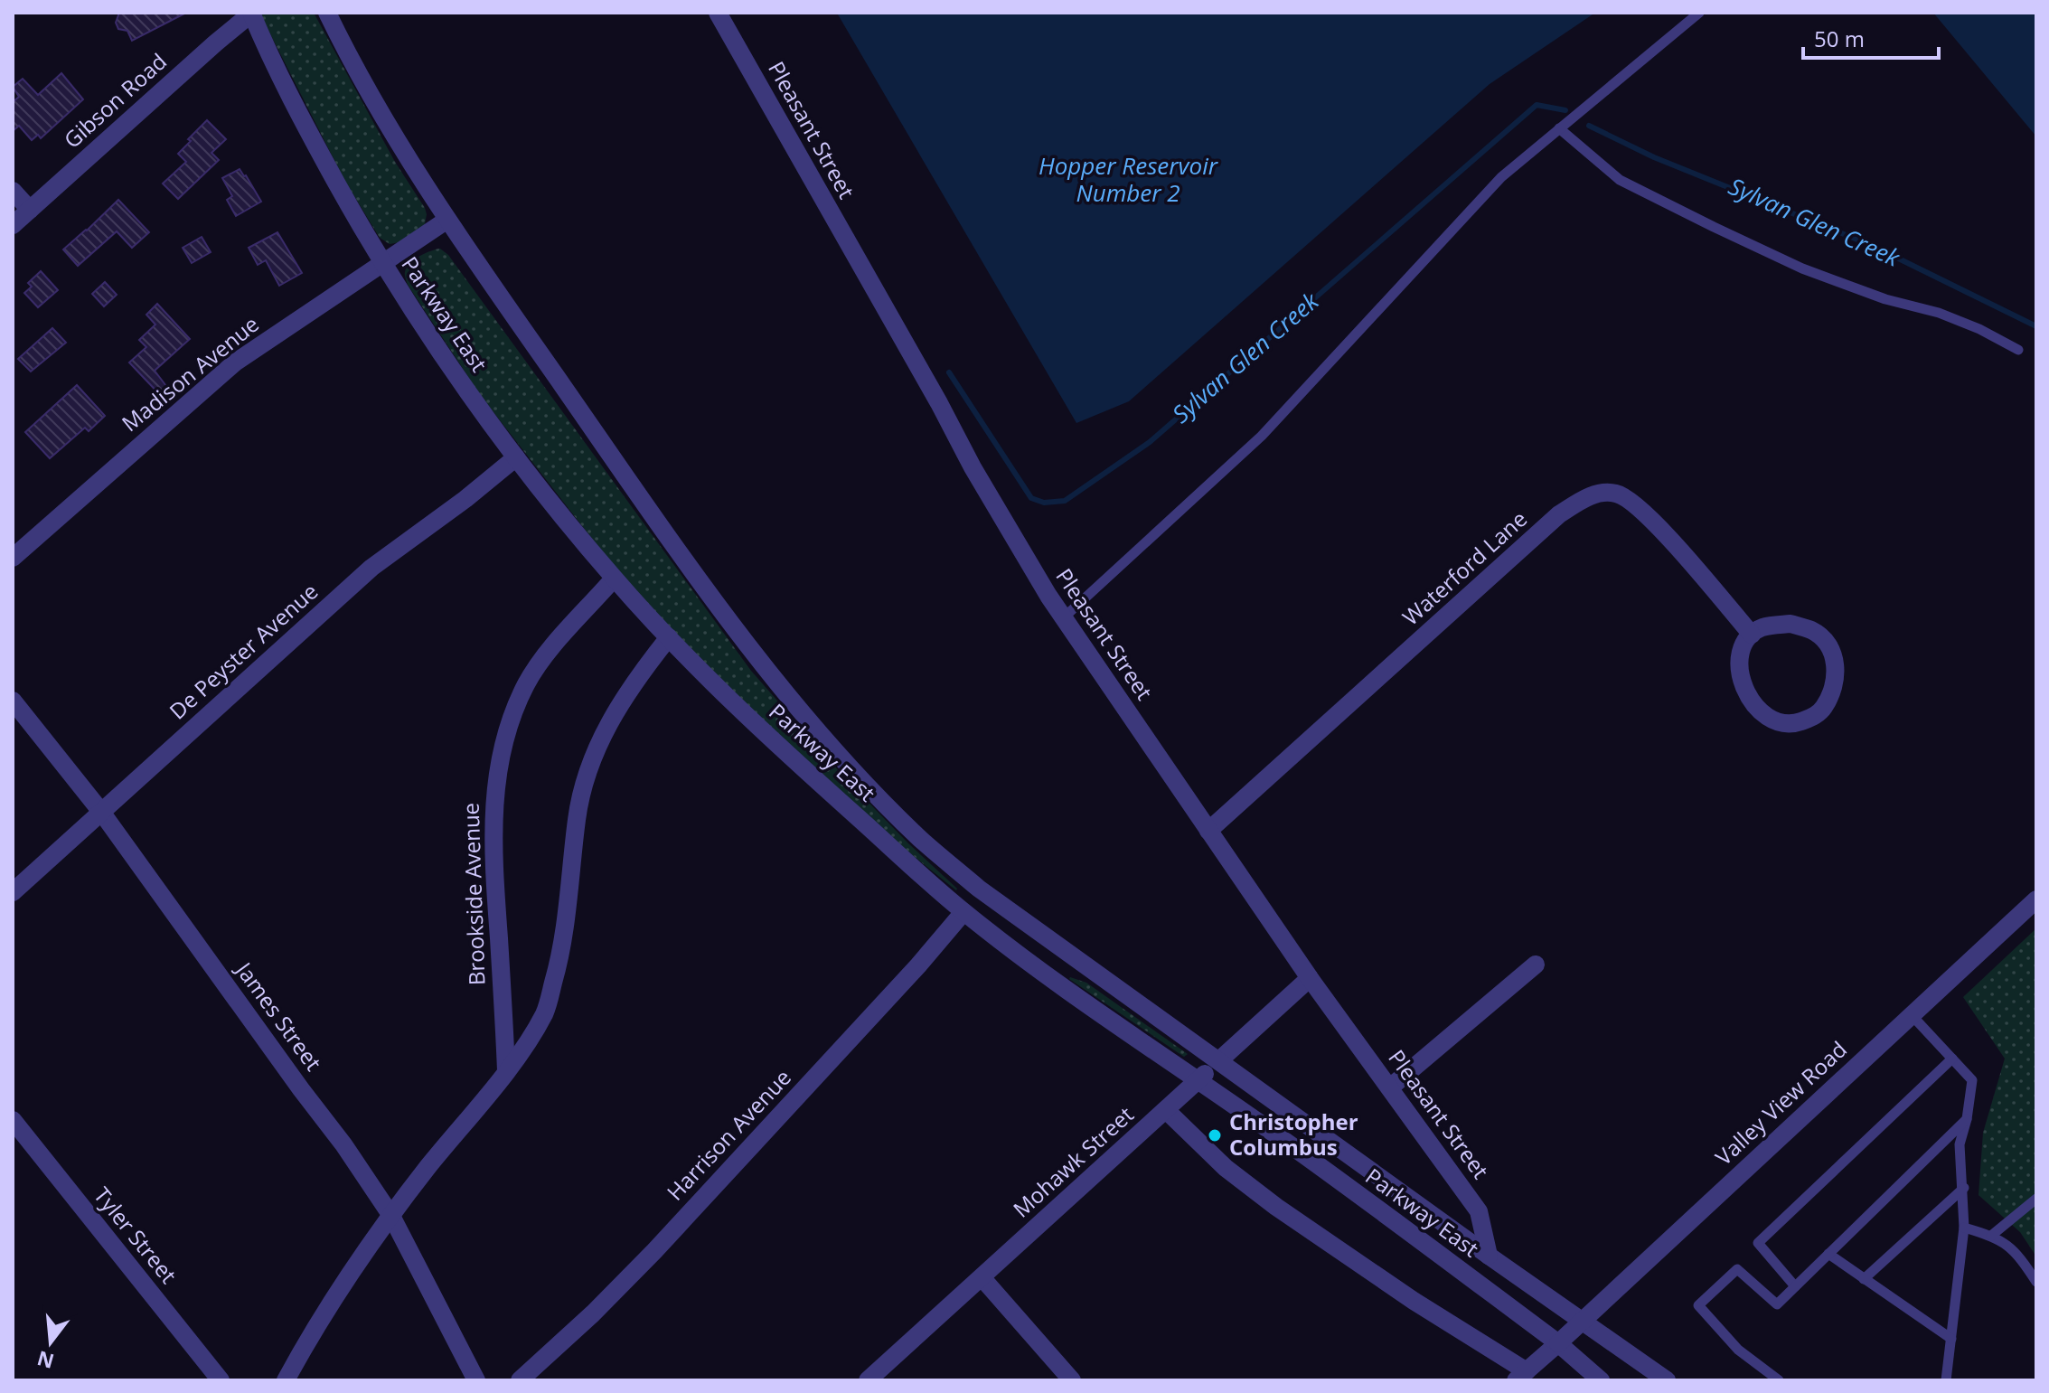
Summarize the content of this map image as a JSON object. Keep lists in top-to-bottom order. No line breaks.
{"streets":{"street":["Gibson Road","Pleasant Street","Parkway East","Madison Avenue","Waterford Lane","De Peyster Avenue","Brookside Avenue","James Street","Valley View Road","Harrison Avenue","Mohawk Street","Tyler Street"]},"crossings":[["Gibson Road","Parkway East"],["Pleasant Street","Parkway East"],["Pleasant Street","Waterford Lane"],["Pleasant Street","Mohawk Street"],["Parkway East","Madison Avenue"],["Parkway East","De Peyster Avenue"],["Parkway East","Brookside Avenue"],["Parkway East","Valley View Road"],["Parkway East","Harrison Avenue"],["Parkway East","Mohawk Street"],["De Peyster Avenue","James Street"]],"water":["Hopper Reservoir Number 2","Sylvan Glen Creek"],"places":["Christopher Columbus"],"scale_bar":"50 m","north":"bottom"}
